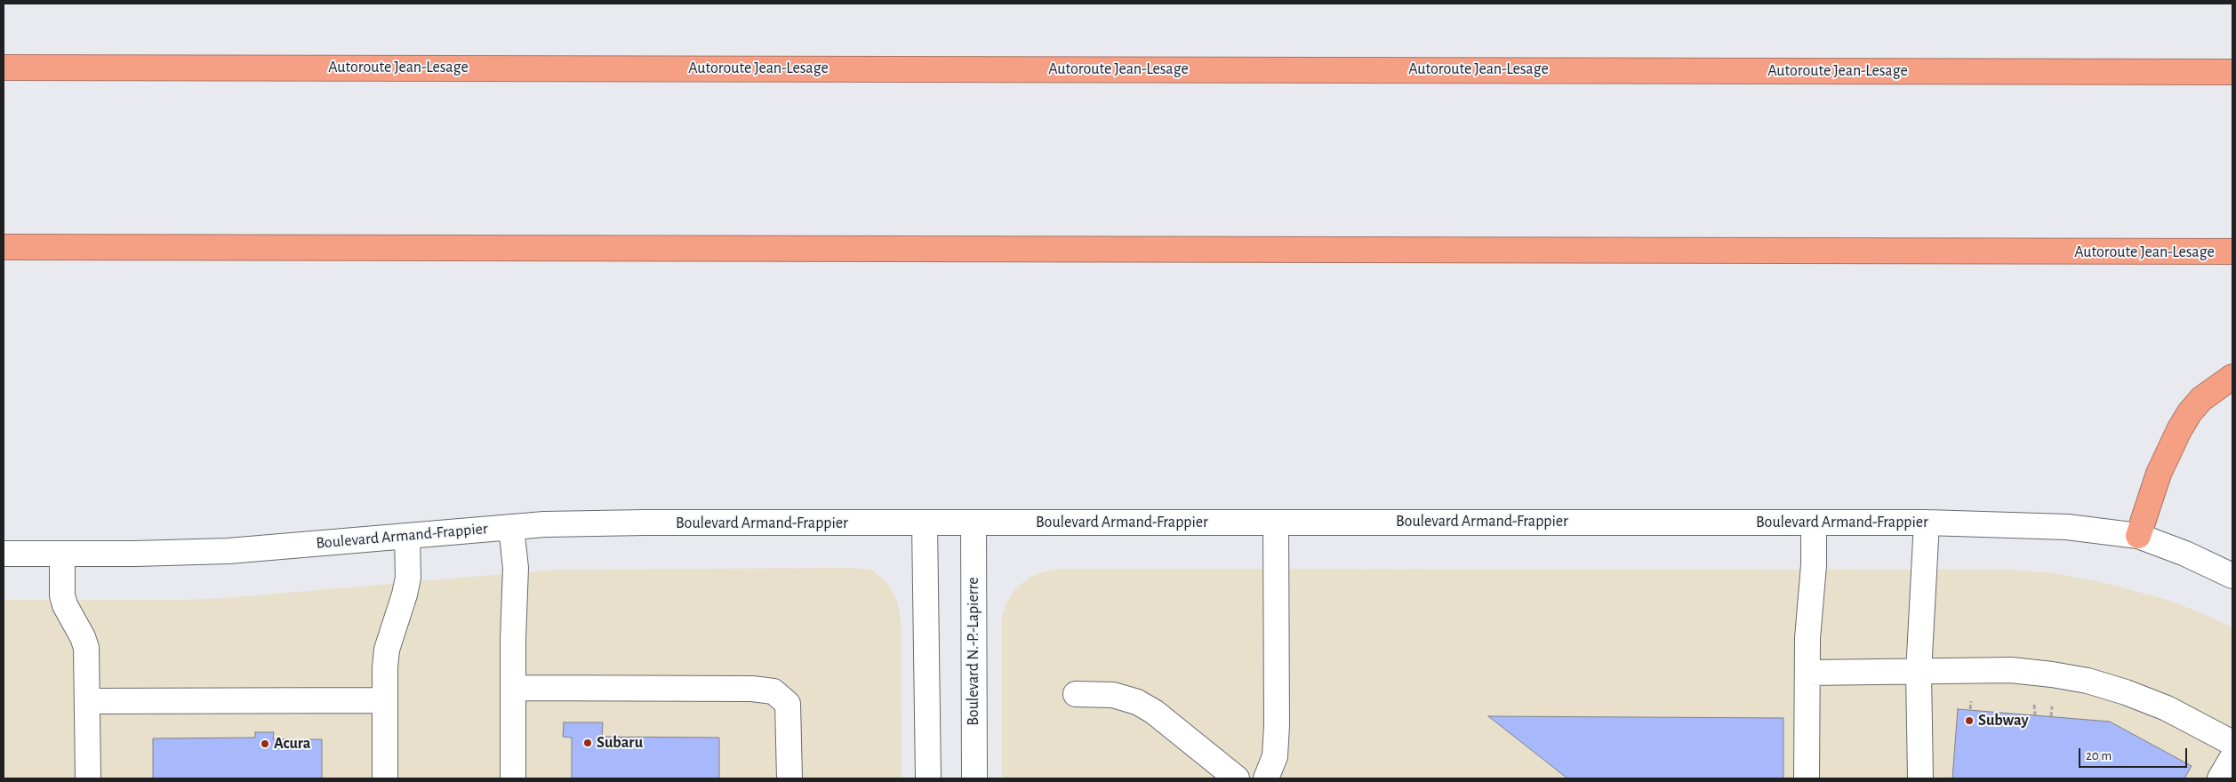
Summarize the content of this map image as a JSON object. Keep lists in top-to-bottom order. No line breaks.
{"streets":{"highway":["Autoroute Jean-Lesage"],"street":["Boulevard Armand-Frappier","Boulevard N.-P.-Lapierre"]},"crossings":[["Boulevard Armand-Frappier","Boulevard N.-P.-Lapierre"]],"places":["Subway","Subaru","Acura"],"scale_bar":"20 m"}
